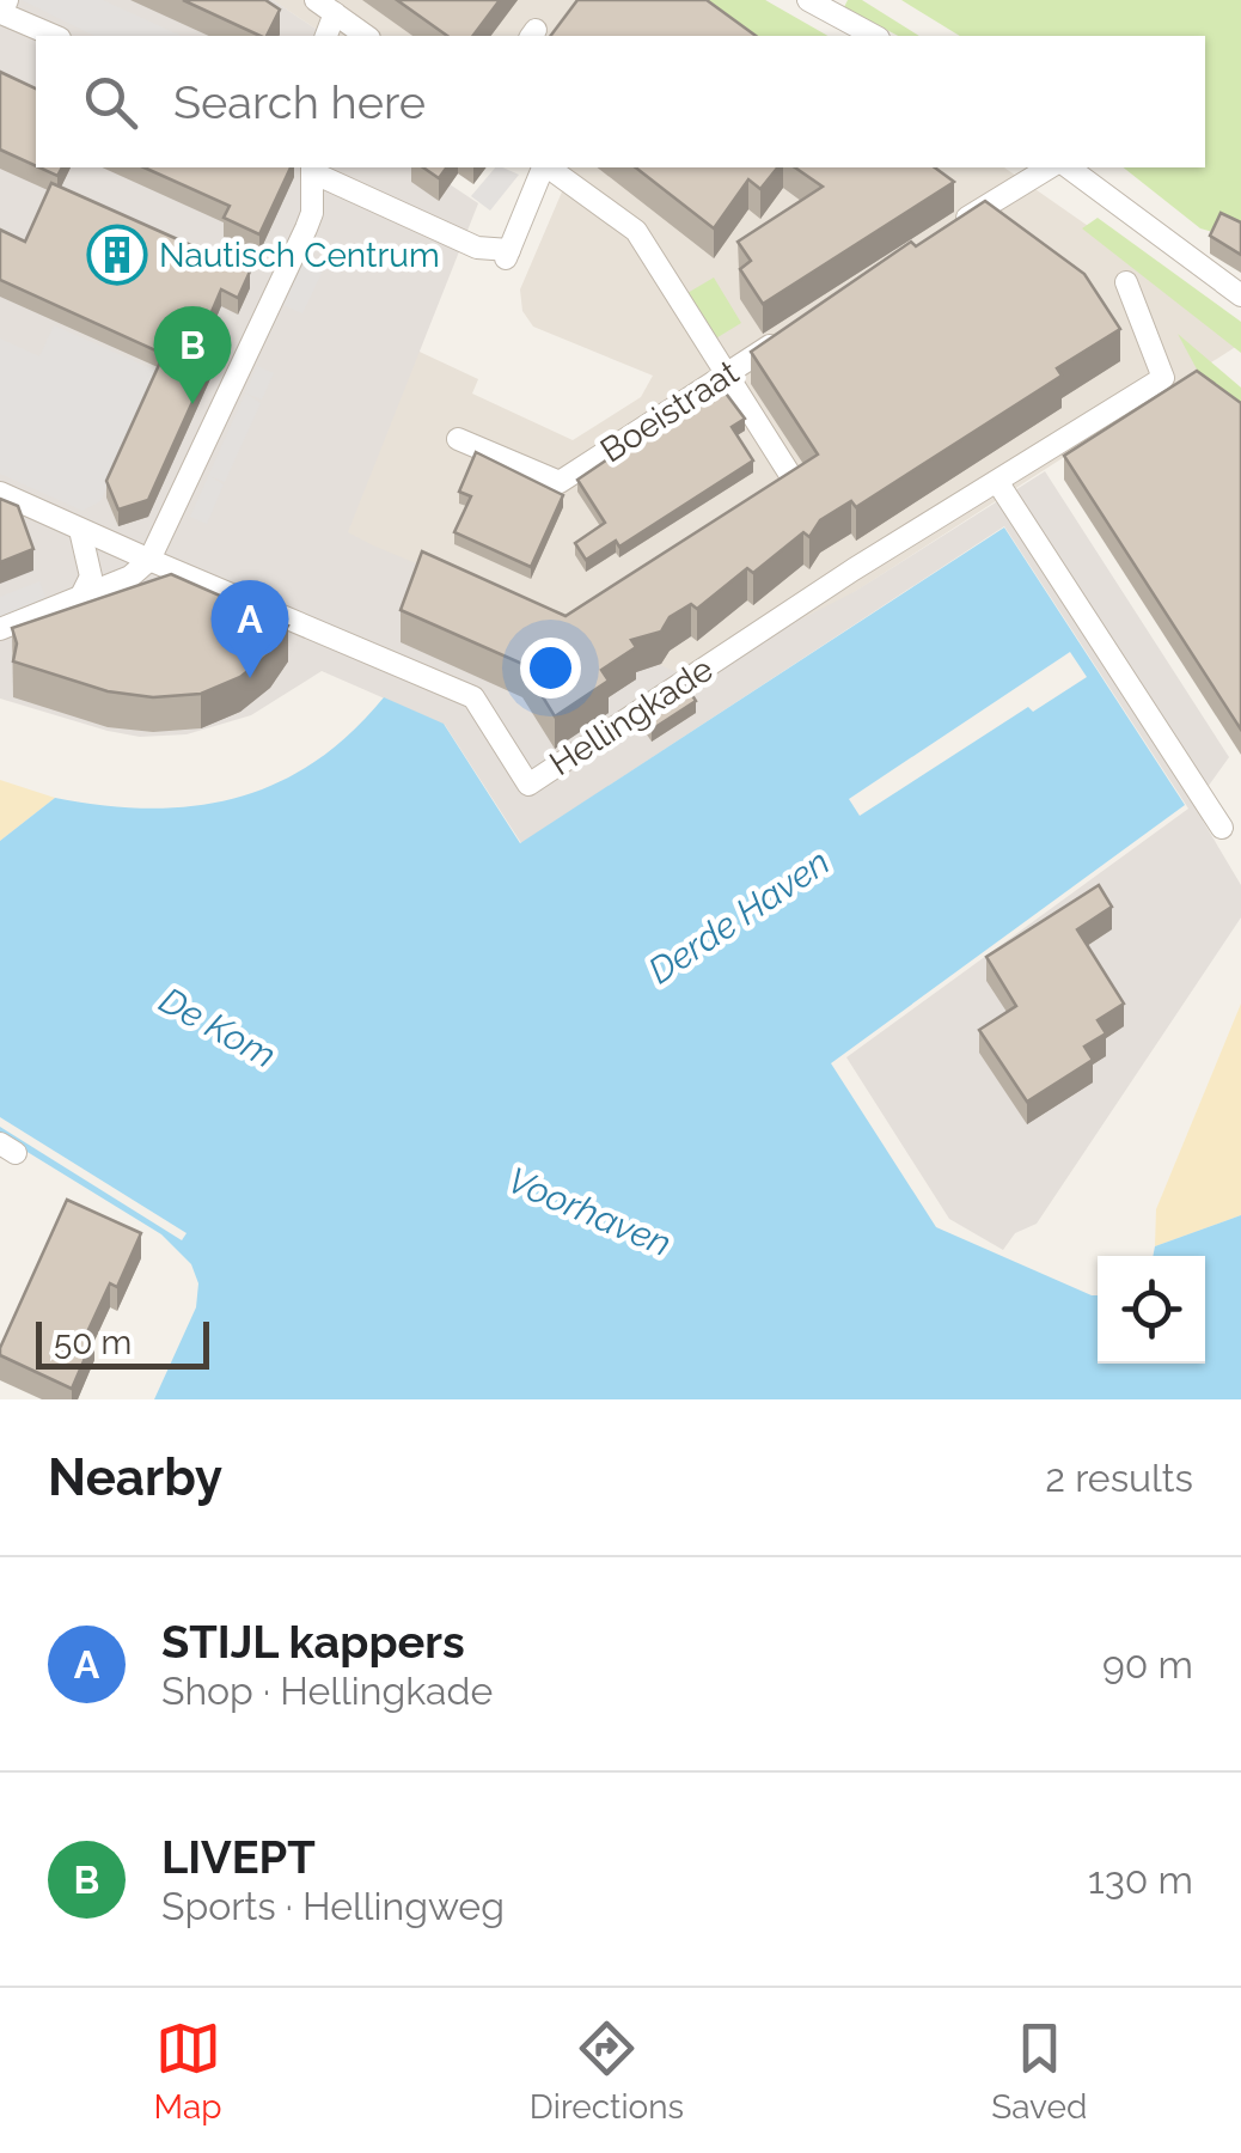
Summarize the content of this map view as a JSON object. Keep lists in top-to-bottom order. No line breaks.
{"streets":{"street":["Boeistraat","Hellingkade"]},"water":["Derde Haven","De Kom","Voorhaven"],"places":{"building":["Nautisch Centrum"]},"scale_bar":"50 m","page":{"search":"Search here","pins":["B","A"],"scale":"50 m","heading":["Nearby","2 results"],"list":[{"mark":"A","name":"STIJL kappers","note":"Shop · Hellingkade","value":"90 m"},{"mark":"B","name":"LIVEPT","note":"Sports · Hellingweg","value":"130 m"}],"nav":["Map","Directions","Saved"]}}
